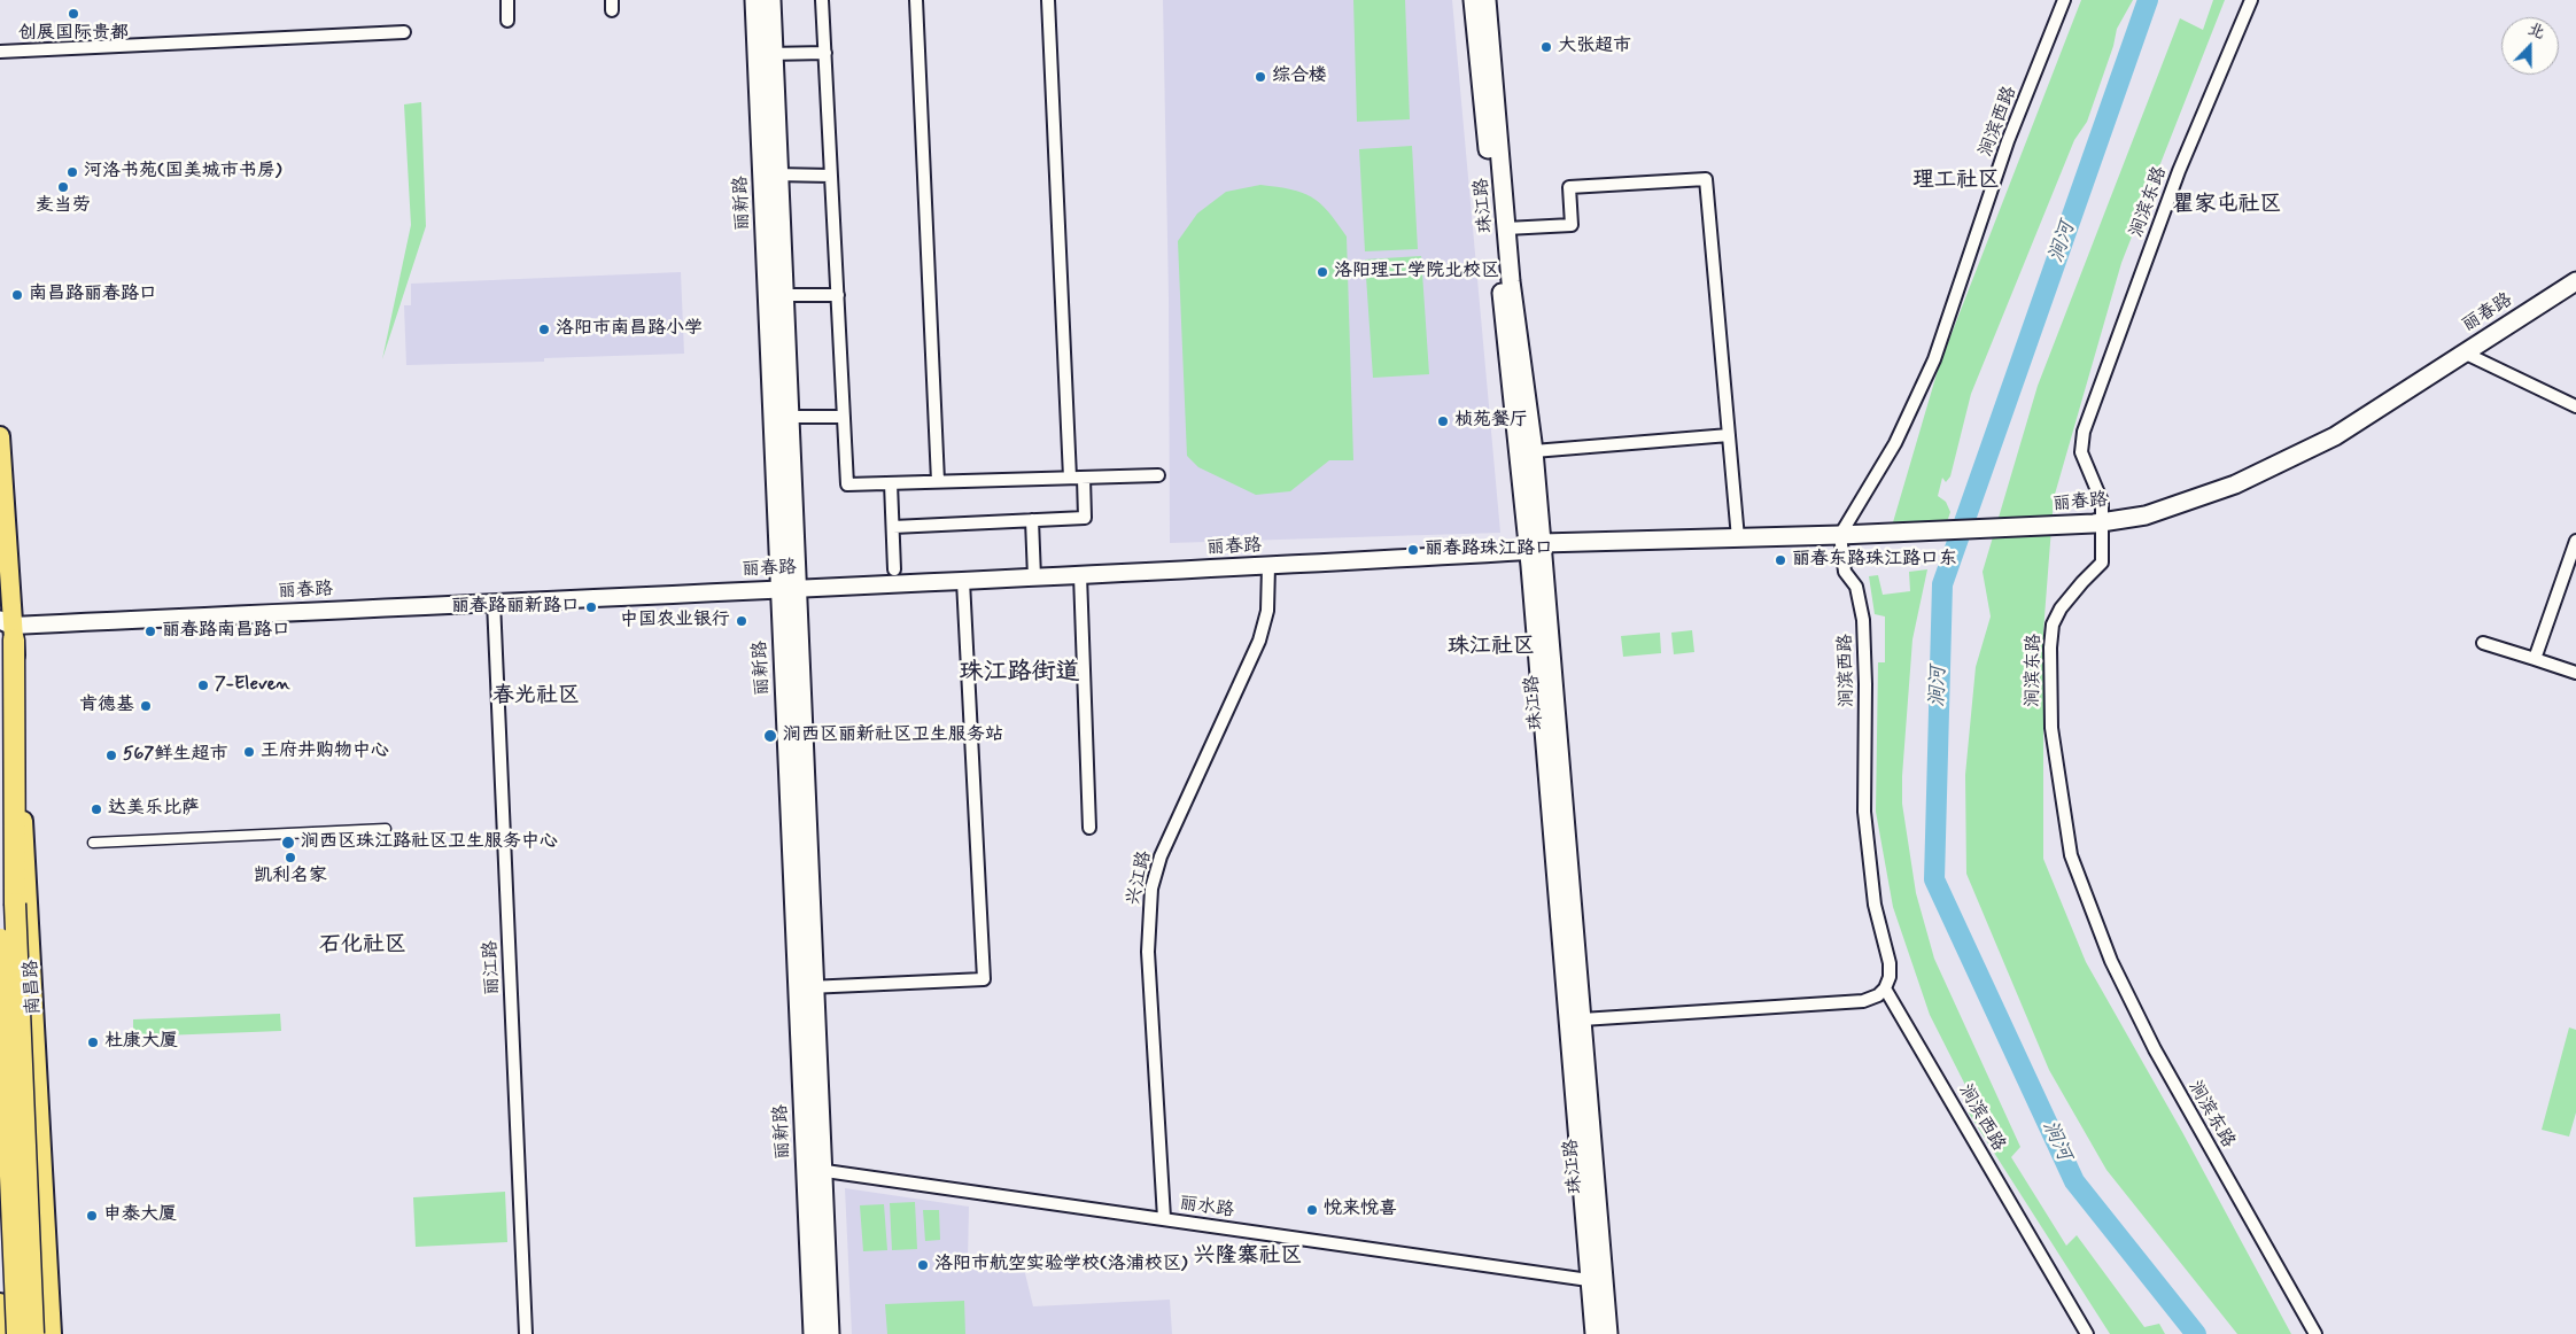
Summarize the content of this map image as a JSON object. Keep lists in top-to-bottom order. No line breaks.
{"streets":{"highway":["南昌路"],"main road":["丽新路","珠江路","丽春路"],"street":["涧滨西路","涧滨东路","兴江路","丽江路","丽水路"]},"crossings":[["涧滨西路","丽春路"],["涧滨东路","丽春路"],["丽新路","丽春路"],["丽新路","丽水路"],["珠江路","丽春路"],["珠江路","丽水路"],["丽春路","兴江路"],["丽春路","丽江路"],["丽春路","南昌路"],["兴江路","丽水路"]],"districts":["理工社区","瞿家屯社区","珠江社区","珠江路街道","春光社区","石化社区","兴隆寨社区"],"water":["涧河"],"places":["创展国际贵都","大张超市","综合楼","河洛书苑(国美城市书房)","麦当劳","洛阳理工学院北校区","南昌路丽春路口","洛阳市南昌路小学","桢苑餐厅","丽春路珠江路口","丽春东路珠江路口东","丽春路丽新路口","中国农业银行","丽春路南昌路口","7-Eleven","肯德基","涧西区丽新社区卫生服务站","王府井购物中心","567鲜生超市","达美乐比萨","涧西区珠江路社区卫生服务中心","凯利名家","杜康大厦","悦来悦喜","申泰大厦","洛阳市航空实验学校(洛浦校区)"],"north":"top"}
